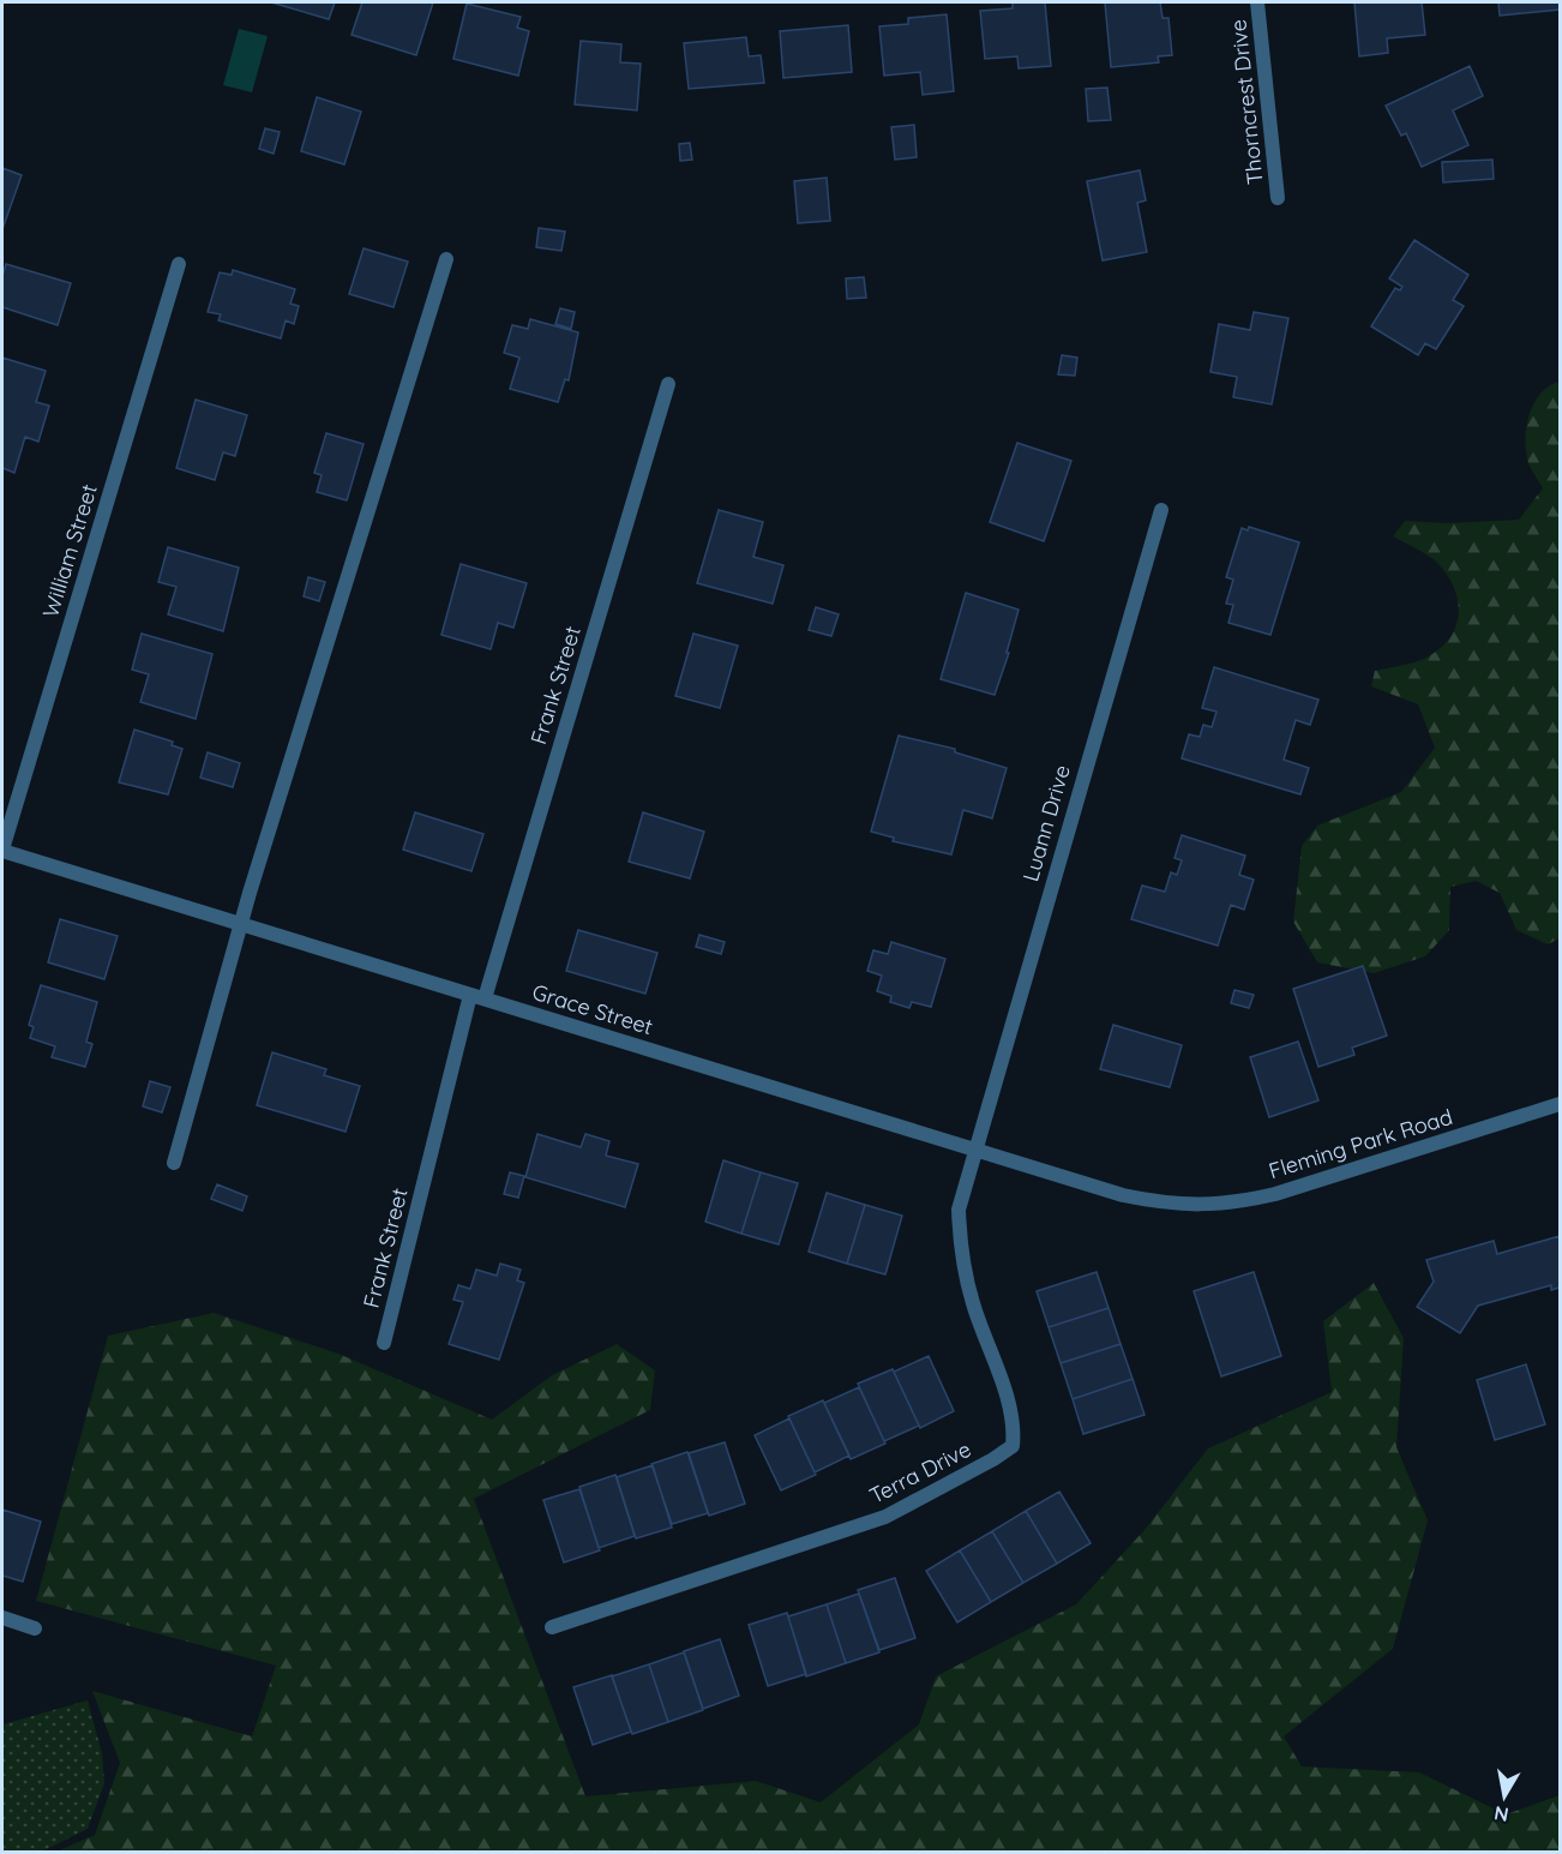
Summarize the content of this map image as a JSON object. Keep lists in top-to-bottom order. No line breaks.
{"streets":{"street":["Thorncrest Drive","William Street","Frank Street","Luann Drive","Grace Street","Fleming Park Road","Terra Drive"]},"crossings":[["William Street","Grace Street"],["Frank Street","Grace Street"],["Luann Drive","Grace Street"],["Luann Drive","Terra Drive"],["Grace Street","Fleming Park Road"],["Grace Street","Terra Drive"]],"north":"bottom"}
